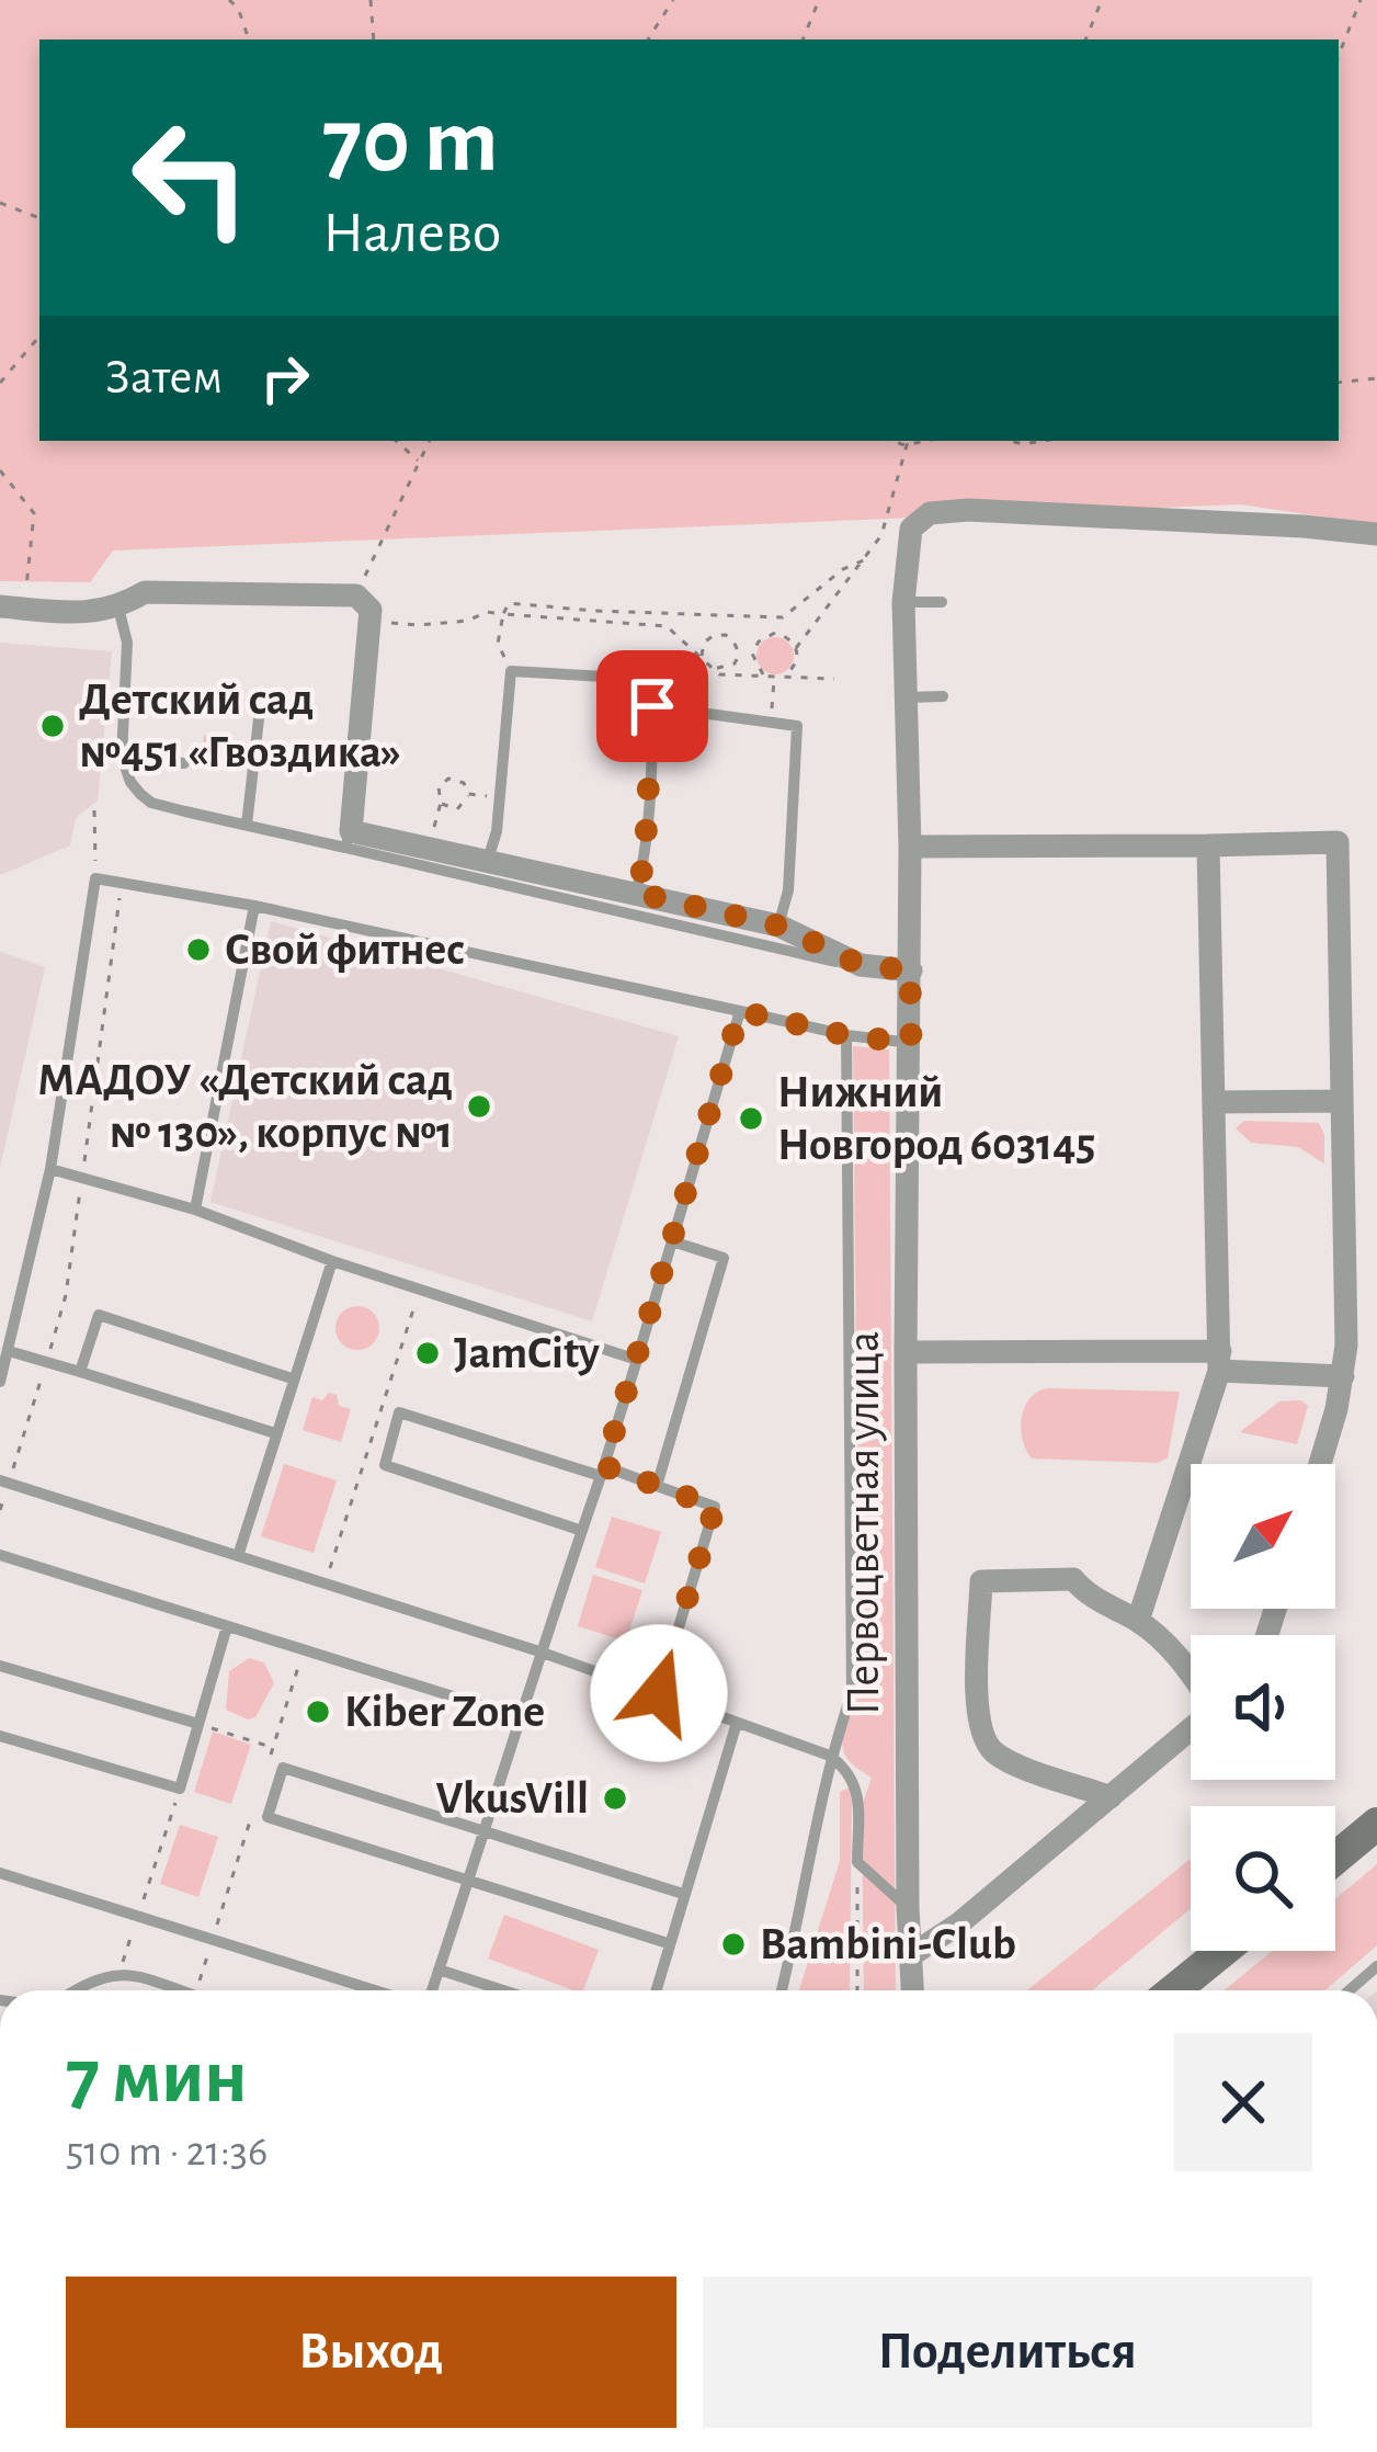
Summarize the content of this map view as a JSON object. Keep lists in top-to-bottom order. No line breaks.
{"streets":{"street":["Первоцветная улица"]},"places":["Детский сад №451 «Гвоздика»","Свой фитнес","МАДОУ «Детский сад № 130», корпус №1","Нижний Новгород 603145","JamCity","Kiber Zone","VkusVill","Bambini-Club"],"north":"top right","page":{"turn":["70 m","Налево"],"then":"Затем","heading":["7 мин","510 m · 21:36"],"buttons":["Выход","Поделиться"]}}
